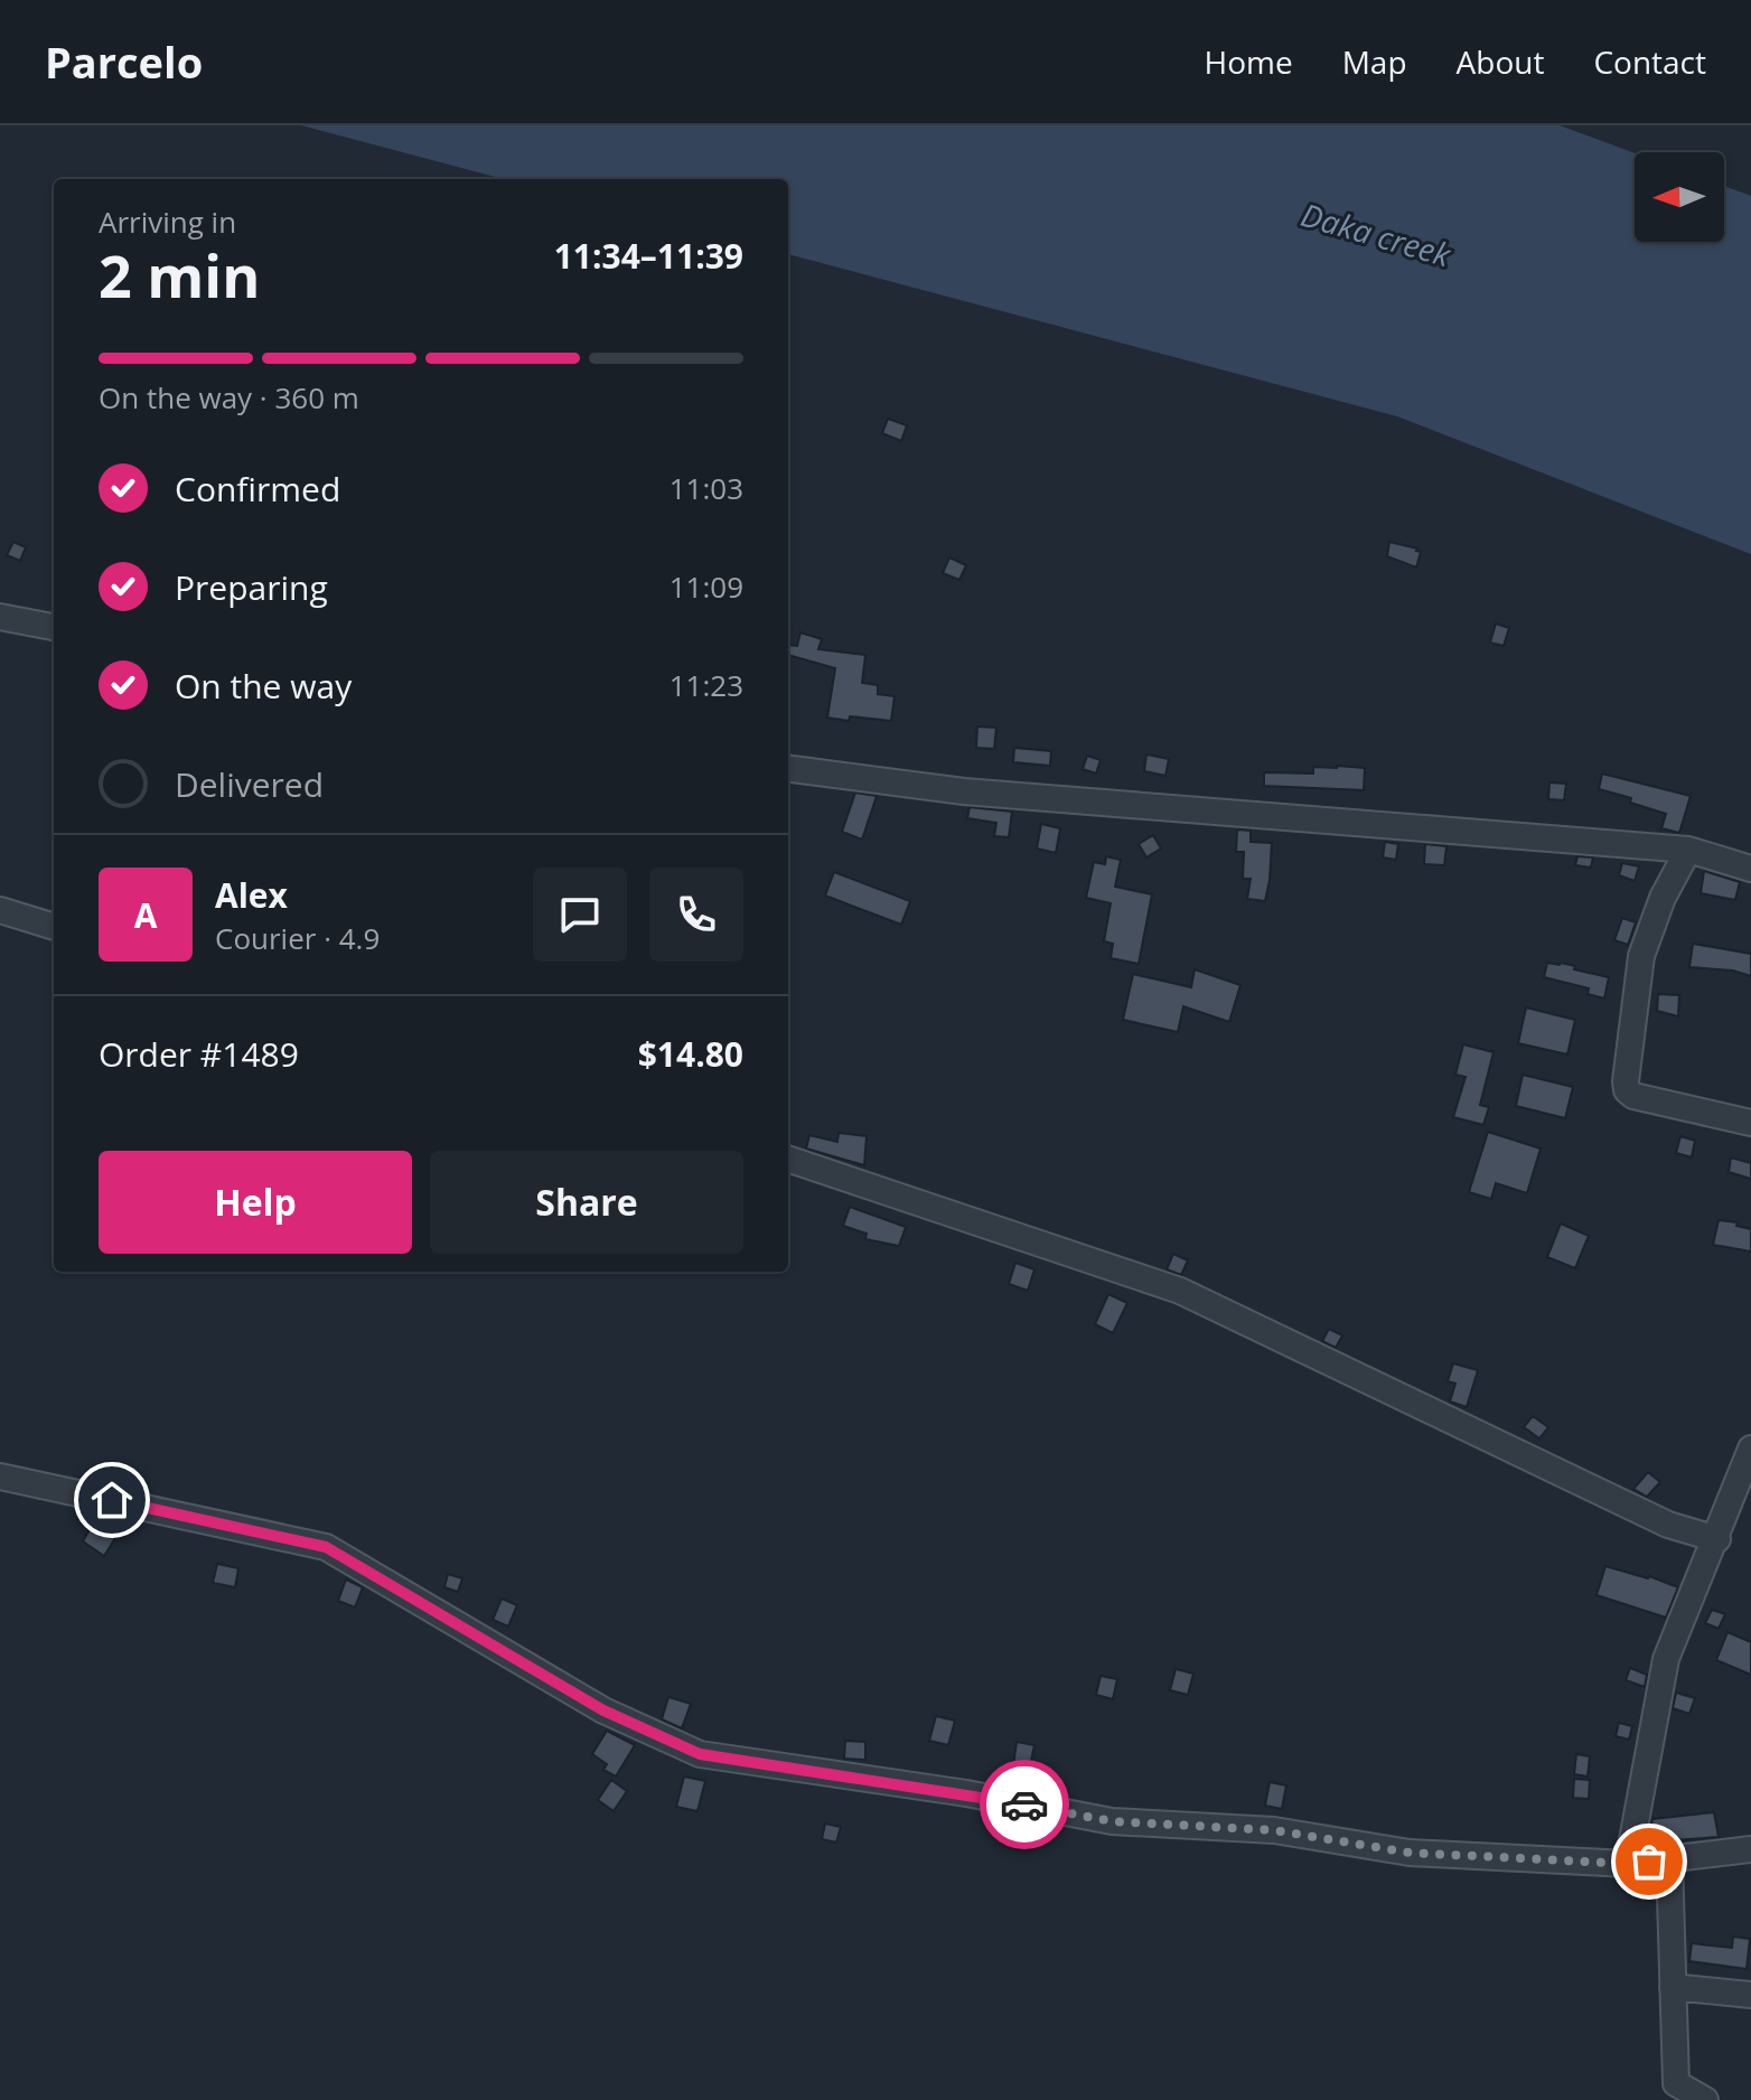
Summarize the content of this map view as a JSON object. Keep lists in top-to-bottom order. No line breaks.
{"water":["Daka creek"],"north":"left","page":{"header":"Parcelo","nav":["Home","Map","About","Contact"],"heading":["2 min","Arriving in","11:34–11:39"],"panel":["Alex","Courier · 4.9","Order #1489","$14.80"],"bar":"On the way · 360 m","list":[["Confirmed","11:03"],["Preparing","11:09"],["On the way","11:23"],"Delivered"],"round":"A","buttons":["Help","Share"]}}
